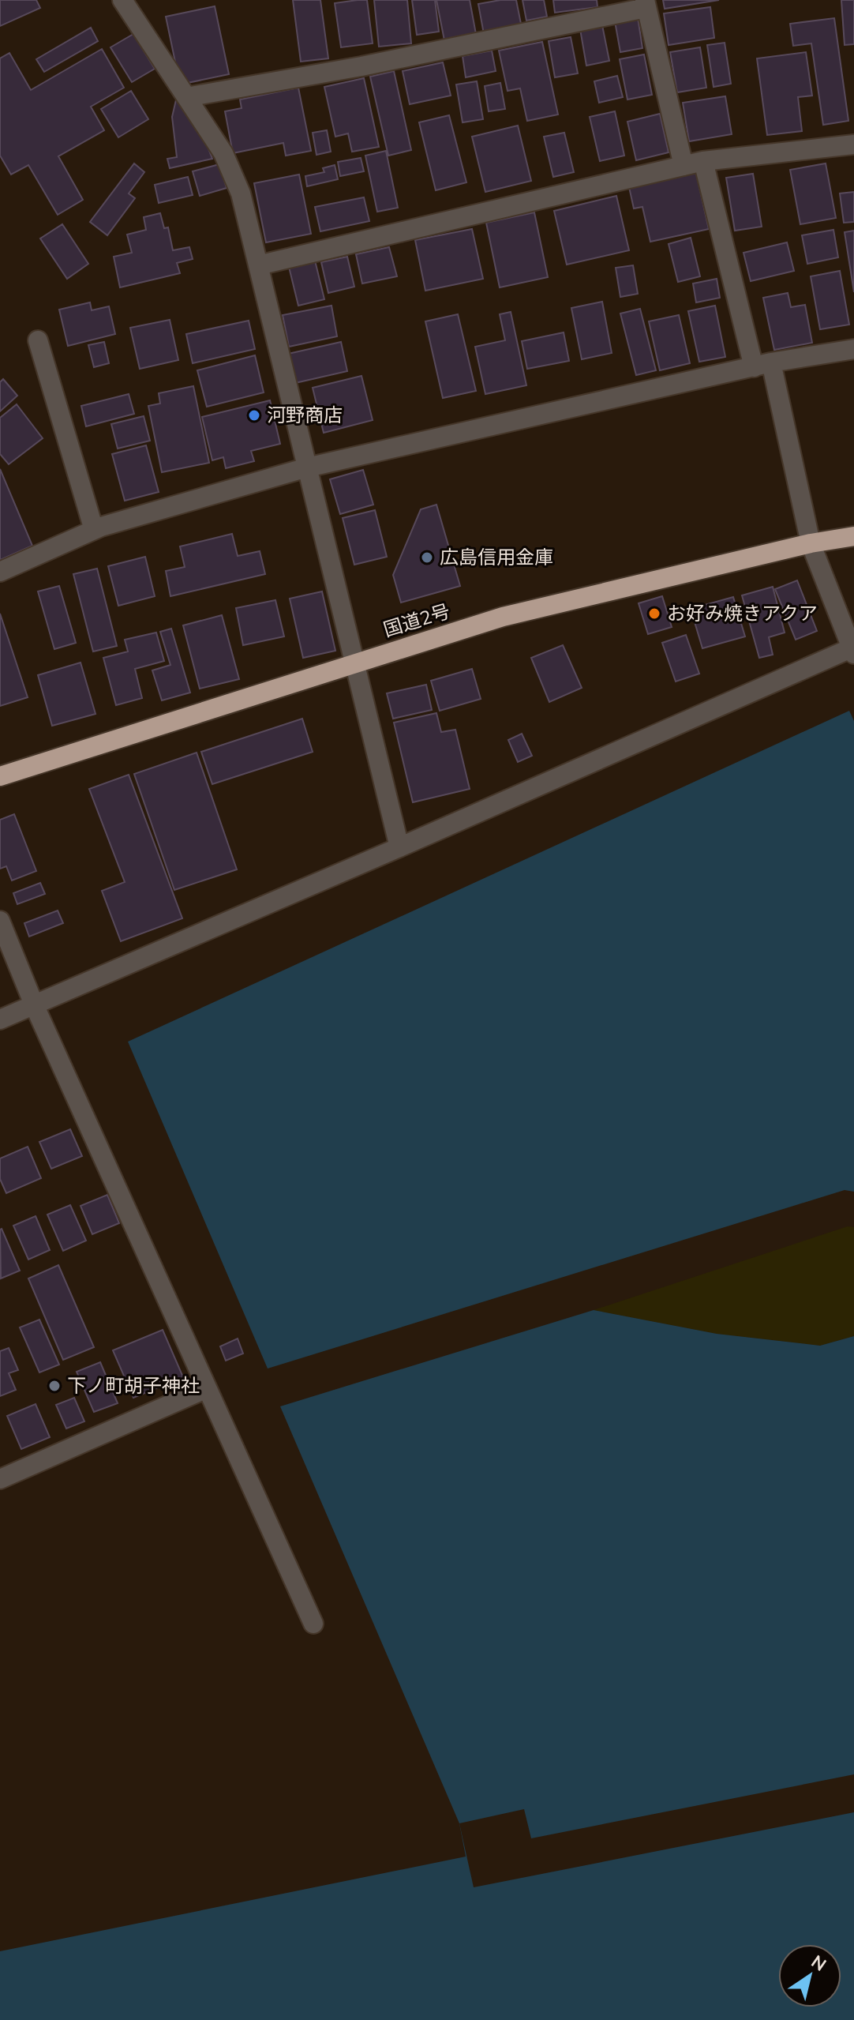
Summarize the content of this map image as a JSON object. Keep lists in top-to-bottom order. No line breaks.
{"streets":{"highway":["国道2号"]},"places":["河野商店","広島信用金庫","お好み焼きアクア","下ノ町胡子神社"],"north":"top right"}
